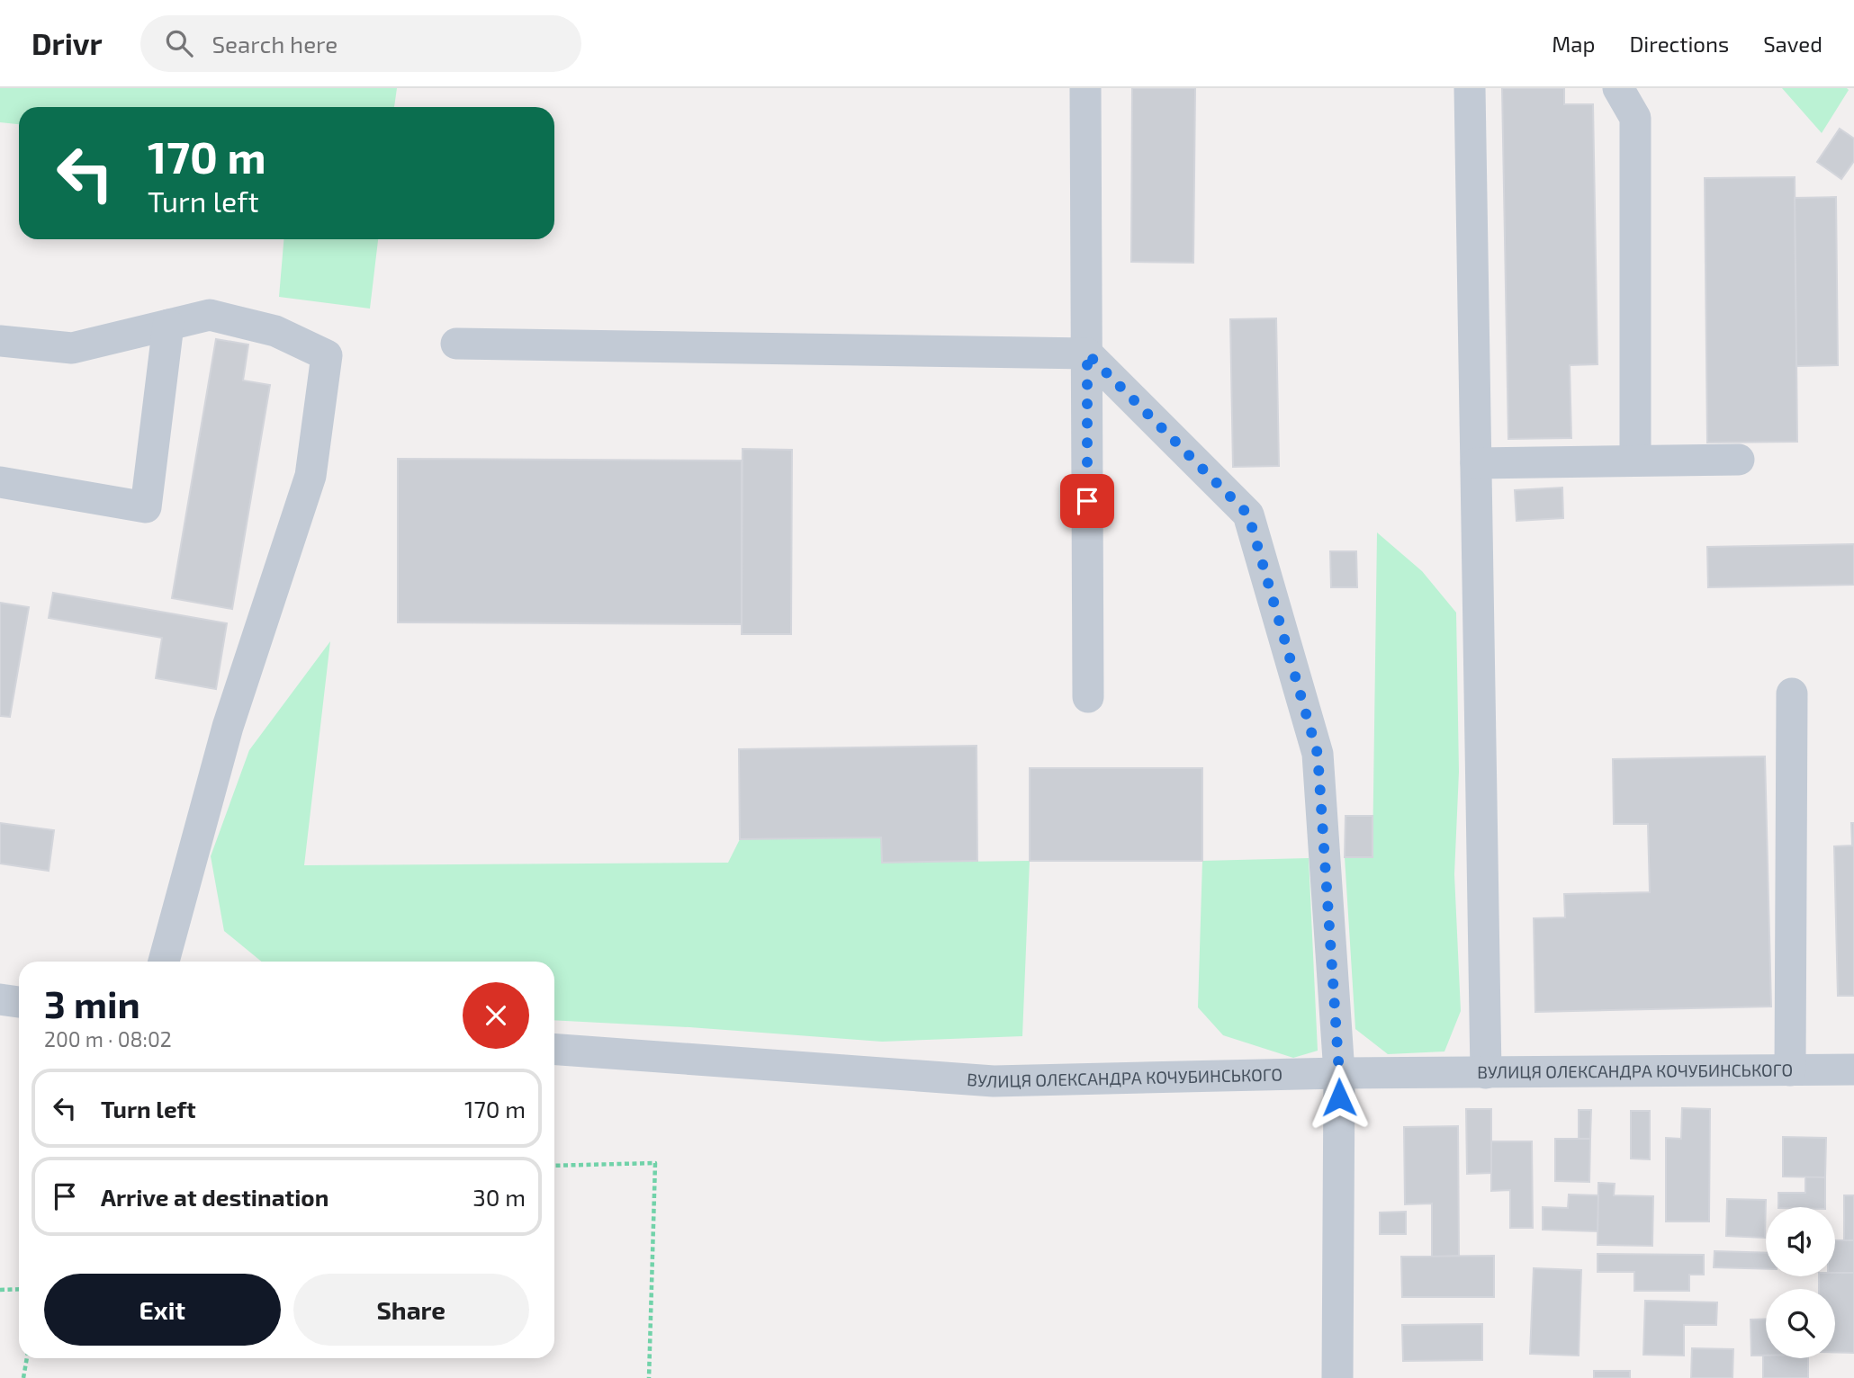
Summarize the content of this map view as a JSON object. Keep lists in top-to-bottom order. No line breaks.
{"streets":{"street":["ВУЛИЦЯ ОЛЕКСАНДРА КОЧУБИНСЬКОГО"]},"page":{"header":"Drivr","search":"Search here","nav":["Map","Directions","Saved"],"turn":["170 m","Turn left"],"heading":["3 min","200 m · 08:02"],"list":[{"name":"Turn left","value":"170 m"},{"name":"Arrive at destination","value":"30 m"}],"buttons":["Exit","Share"]}}
